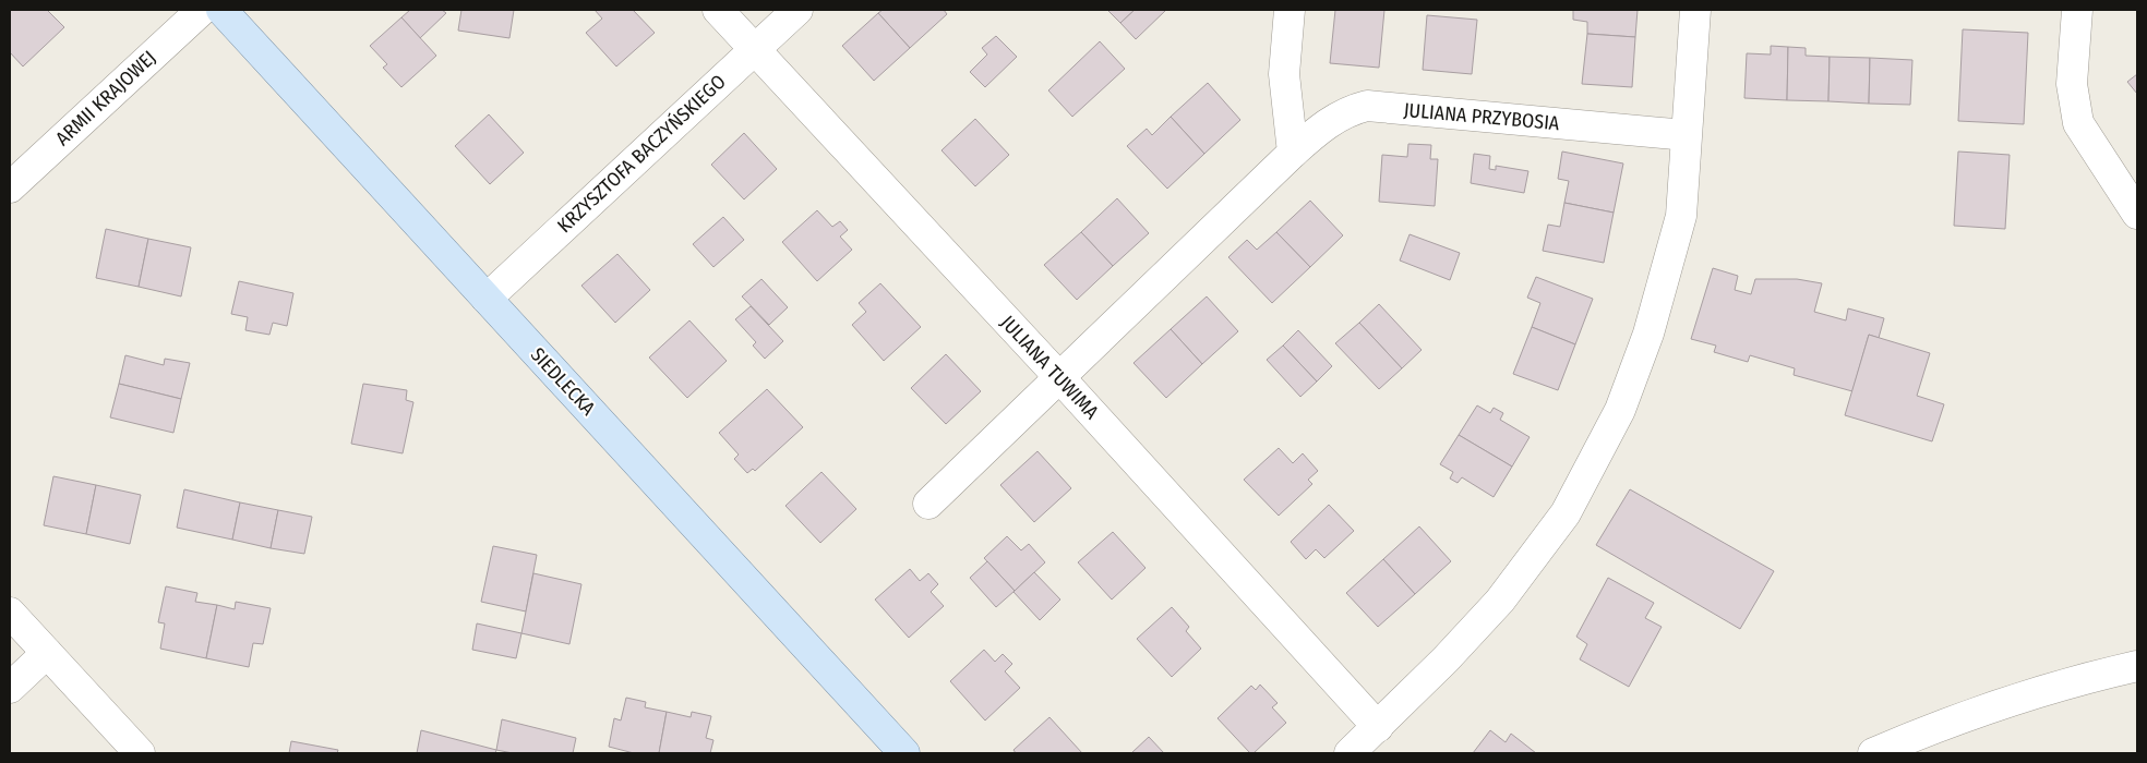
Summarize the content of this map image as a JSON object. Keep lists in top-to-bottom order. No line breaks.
{"streets":{"main road":["SIEDLECKA"],"street":["ARMII KRAJOWEJ","JULIANA PRZYBOSIA","KRZYSZTOFA BACZYŃSKIEGO","JULIANA TUWIMA"]},"crossings":[["JULIANA PRZYBOSIA","JULIANA TUWIMA"],["KRZYSZTOFA BACZYŃSKIEGO","JULIANA TUWIMA"],["KRZYSZTOFA BACZYŃSKIEGO","SIEDLECKA"]]}
